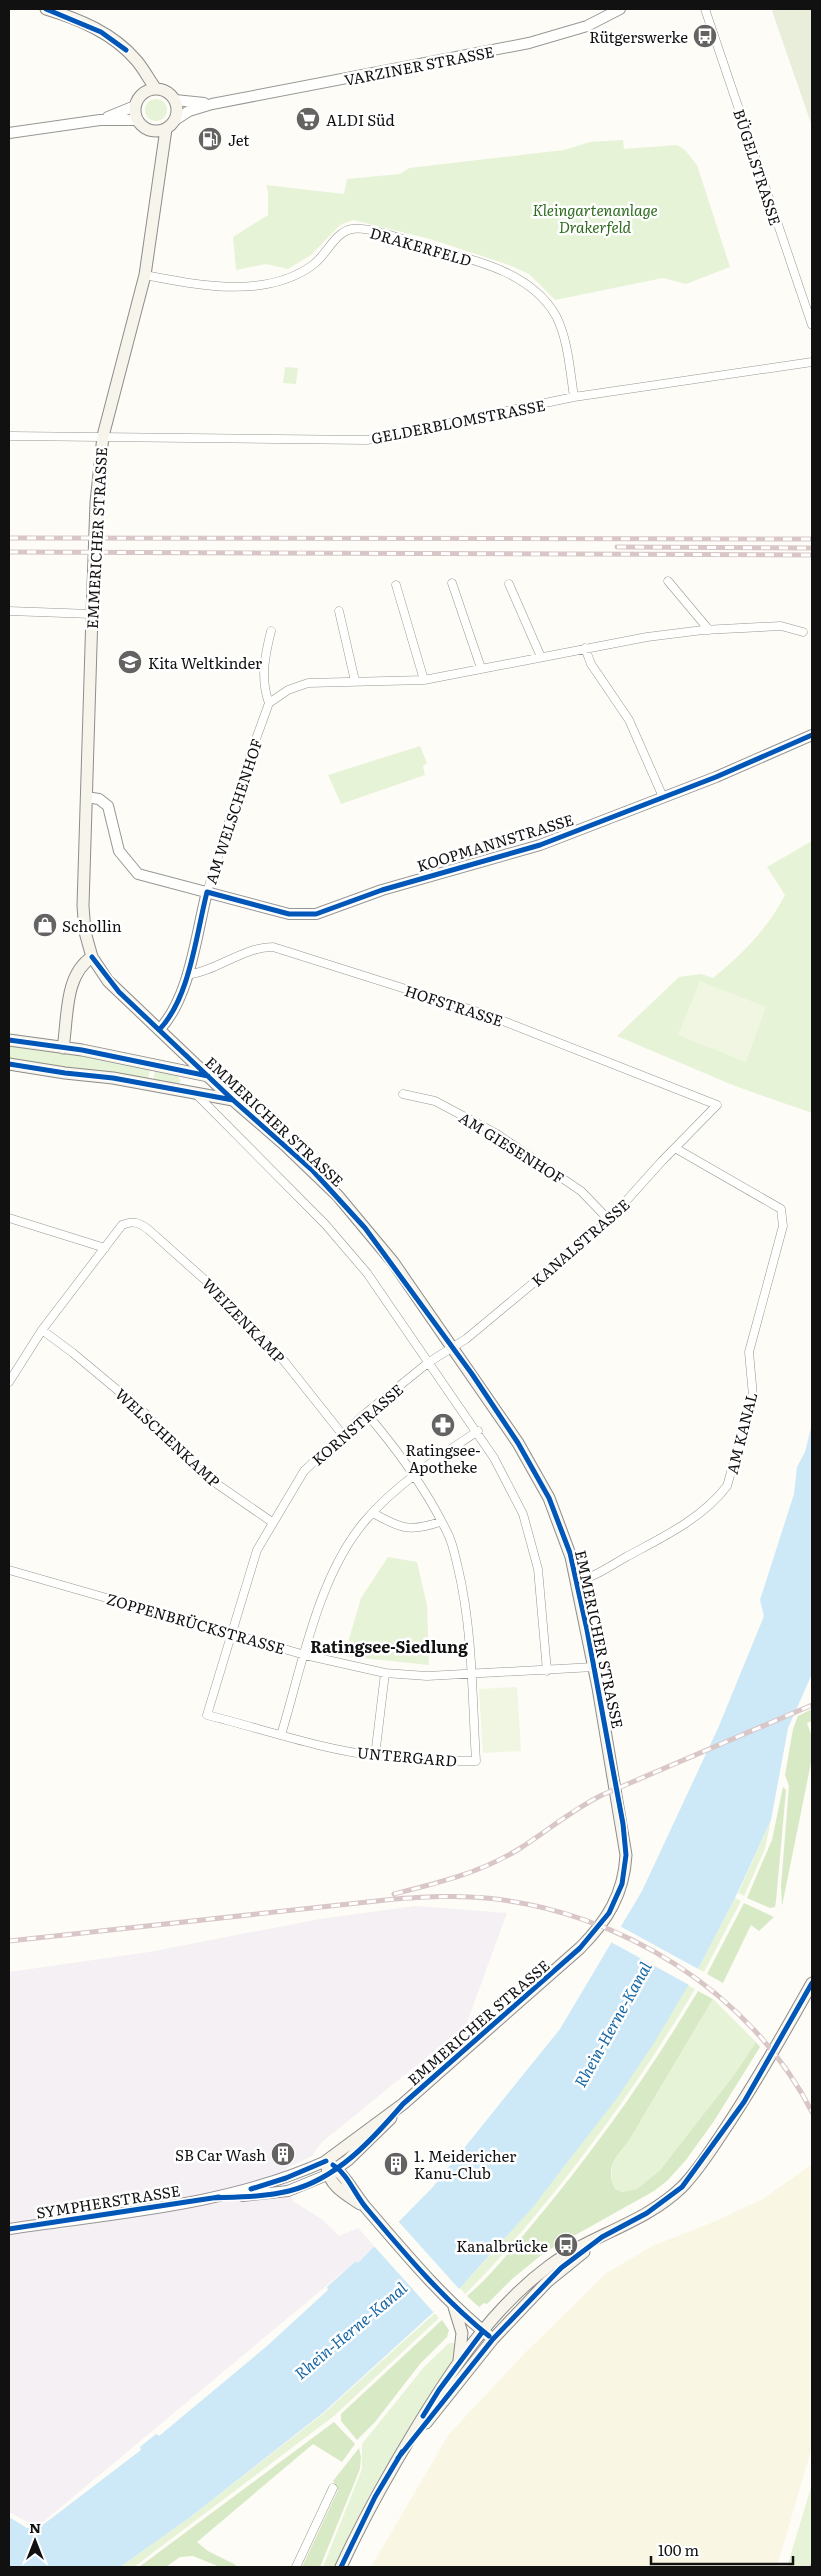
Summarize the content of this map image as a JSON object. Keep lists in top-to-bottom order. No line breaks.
{"streets":{"main road":["EMMERICHER STRASSE"],"street":["VARZINER STRASSE","BÜGELSTRASSE","DRAKERFELD","GELDERBLOMSTRASSE","AM WELSCHENHOF","KOOPMANNSTRASSE","HOFSTRASSE","AM GIESENHOF","KANALSTRASSE","WEIZENKAMP","KORNSTRASSE","AM KANAL","WELSCHENKAMP","ZOPPENBRÜCKSTRASSE","UNTERGARD","SYMPHERSTRASSE"]},"crossings":[["VARZINER STRASSE","EMMERICHER STRASSE"],["DRAKERFELD","GELDERBLOMSTRASSE"],["DRAKERFELD","EMMERICHER STRASSE"],["GELDERBLOMSTRASSE","EMMERICHER STRASSE"],["EMMERICHER STRASSE","AM WELSCHENHOF"],["EMMERICHER STRASSE","KOOPMANNSTRASSE"],["EMMERICHER STRASSE","KANALSTRASSE"],["EMMERICHER STRASSE","AM KANAL"],["EMMERICHER STRASSE","ZOPPENBRÜCKSTRASSE"],["EMMERICHER STRASSE","SYMPHERSTRASSE"],["AM WELSCHENHOF","KOOPMANNSTRASSE"],["AM WELSCHENHOF","HOFSTRASSE"],["HOFSTRASSE","KANALSTRASSE"],["AM GIESENHOF","KANALSTRASSE"],["KANALSTRASSE","KORNSTRASSE"],["KANALSTRASSE","AM KANAL"],["WEIZENKAMP","KORNSTRASSE"],["KORNSTRASSE","WELSCHENKAMP"],["KORNSTRASSE","ZOPPENBRÜCKSTRASSE"],["KORNSTRASSE","UNTERGARD"],["ZOPPENBRÜCKSTRASSE","UNTERGARD"]],"districts":["Ratingsee-Siedlung"],"water":["Rhein-Herne-Kanal"],"parks":["Kleingartenanlage Drakerfeld"],"places":{"bus stop":["Rütgerswerke","Kanalbrücke"],"supermarket":["ALDI Süd"],"fuel station":["Jet"],"school or university":["Kita Weltkinder"],"shop":["Schollin"],"pharmacy":["Ratingsee- Apotheke"],"building":["SB Car Wash","1. Meidericher Kanu-Club"]},"scale_bar":"100 m","north":"top"}
